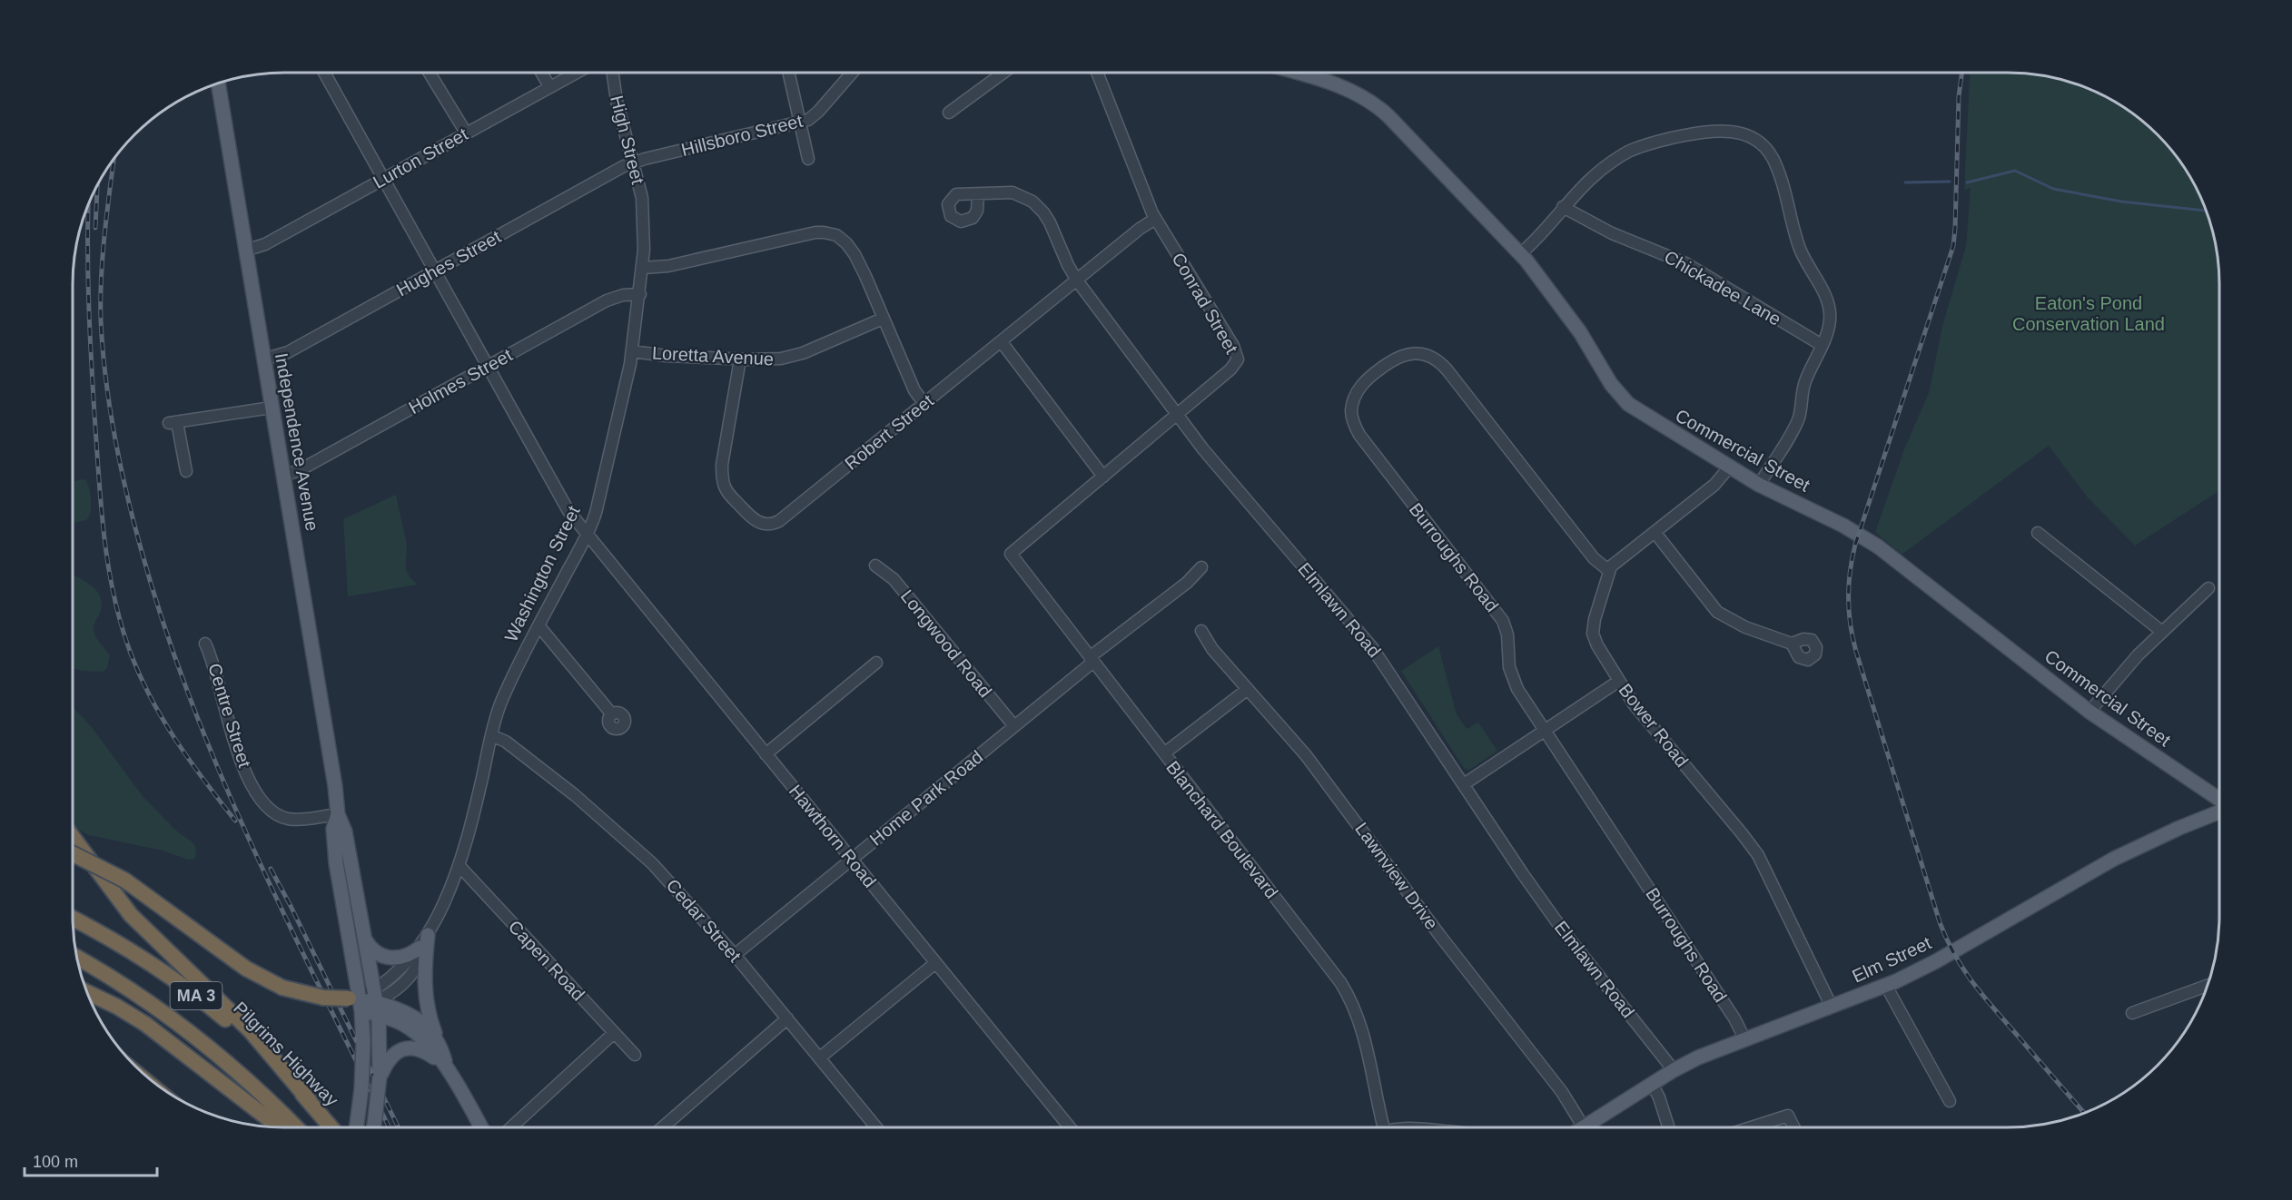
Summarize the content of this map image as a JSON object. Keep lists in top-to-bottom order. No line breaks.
{"streets":{"highway":["MA 3","Pilgrims Highway"],"main road":["Independence Avenue","Commercial Street","Elm Street"],"street":["Hillsboro Street","High Street","Lurton Street","Hughes Street","Chickadee Lane","Conrad Street","Loretta Avenue","Holmes Street","Robert Street","Burroughs Road","Washington Street","Elmlawn Road","Longwood Road","Centre Street","Bower Road","Home Park Road","Blanchard Boulevard","Hawthorn Road","Lawnview Drive","Cedar Street","Capen Road"]},"crossings":[["Hillsboro Street","High Street"],["Hillsboro Street","Hughes Street"],["High Street","Hughes Street"],["High Street","Washington Street"],["Lurton Street","Independence Avenue"],["Lurton Street","Hawthorn Road"],["Hughes Street","Independence Avenue"],["Hughes Street","Hawthorn Road"],["Conrad Street","Robert Street"],["Conrad Street","Elmlawn Road"],["Conrad Street","Blanchard Boulevard"],["Loretta Avenue","Robert Street"],["Loretta Avenue","Washington Street"],["Holmes Street","Independence Avenue"],["Holmes Street","Washington Street"],["Holmes Street","Hawthorn Road"],["Robert Street","Elmlawn Road"],["Independence Avenue","Washington Street"],["Independence Avenue","Centre Street"],["Burroughs Road","Bower Road"],["Burroughs Road","Elm Street"],["Washington Street","Hawthorn Road"],["Washington Street","Cedar Street"],["Washington Street","Capen Road"],["Elmlawn Road","Elm Street"],["Longwood Road","Home Park Road"],["Bower Road","Elm Street"],["Home Park Road","Blanchard Boulevard"],["Home Park Road","Hawthorn Road"],["Home Park Road","Cedar Street"],["Lawnview Drive","Elm Street"]],"parks":["Eaton's Pond Conservation Land"],"scale_bar":"100 m"}
